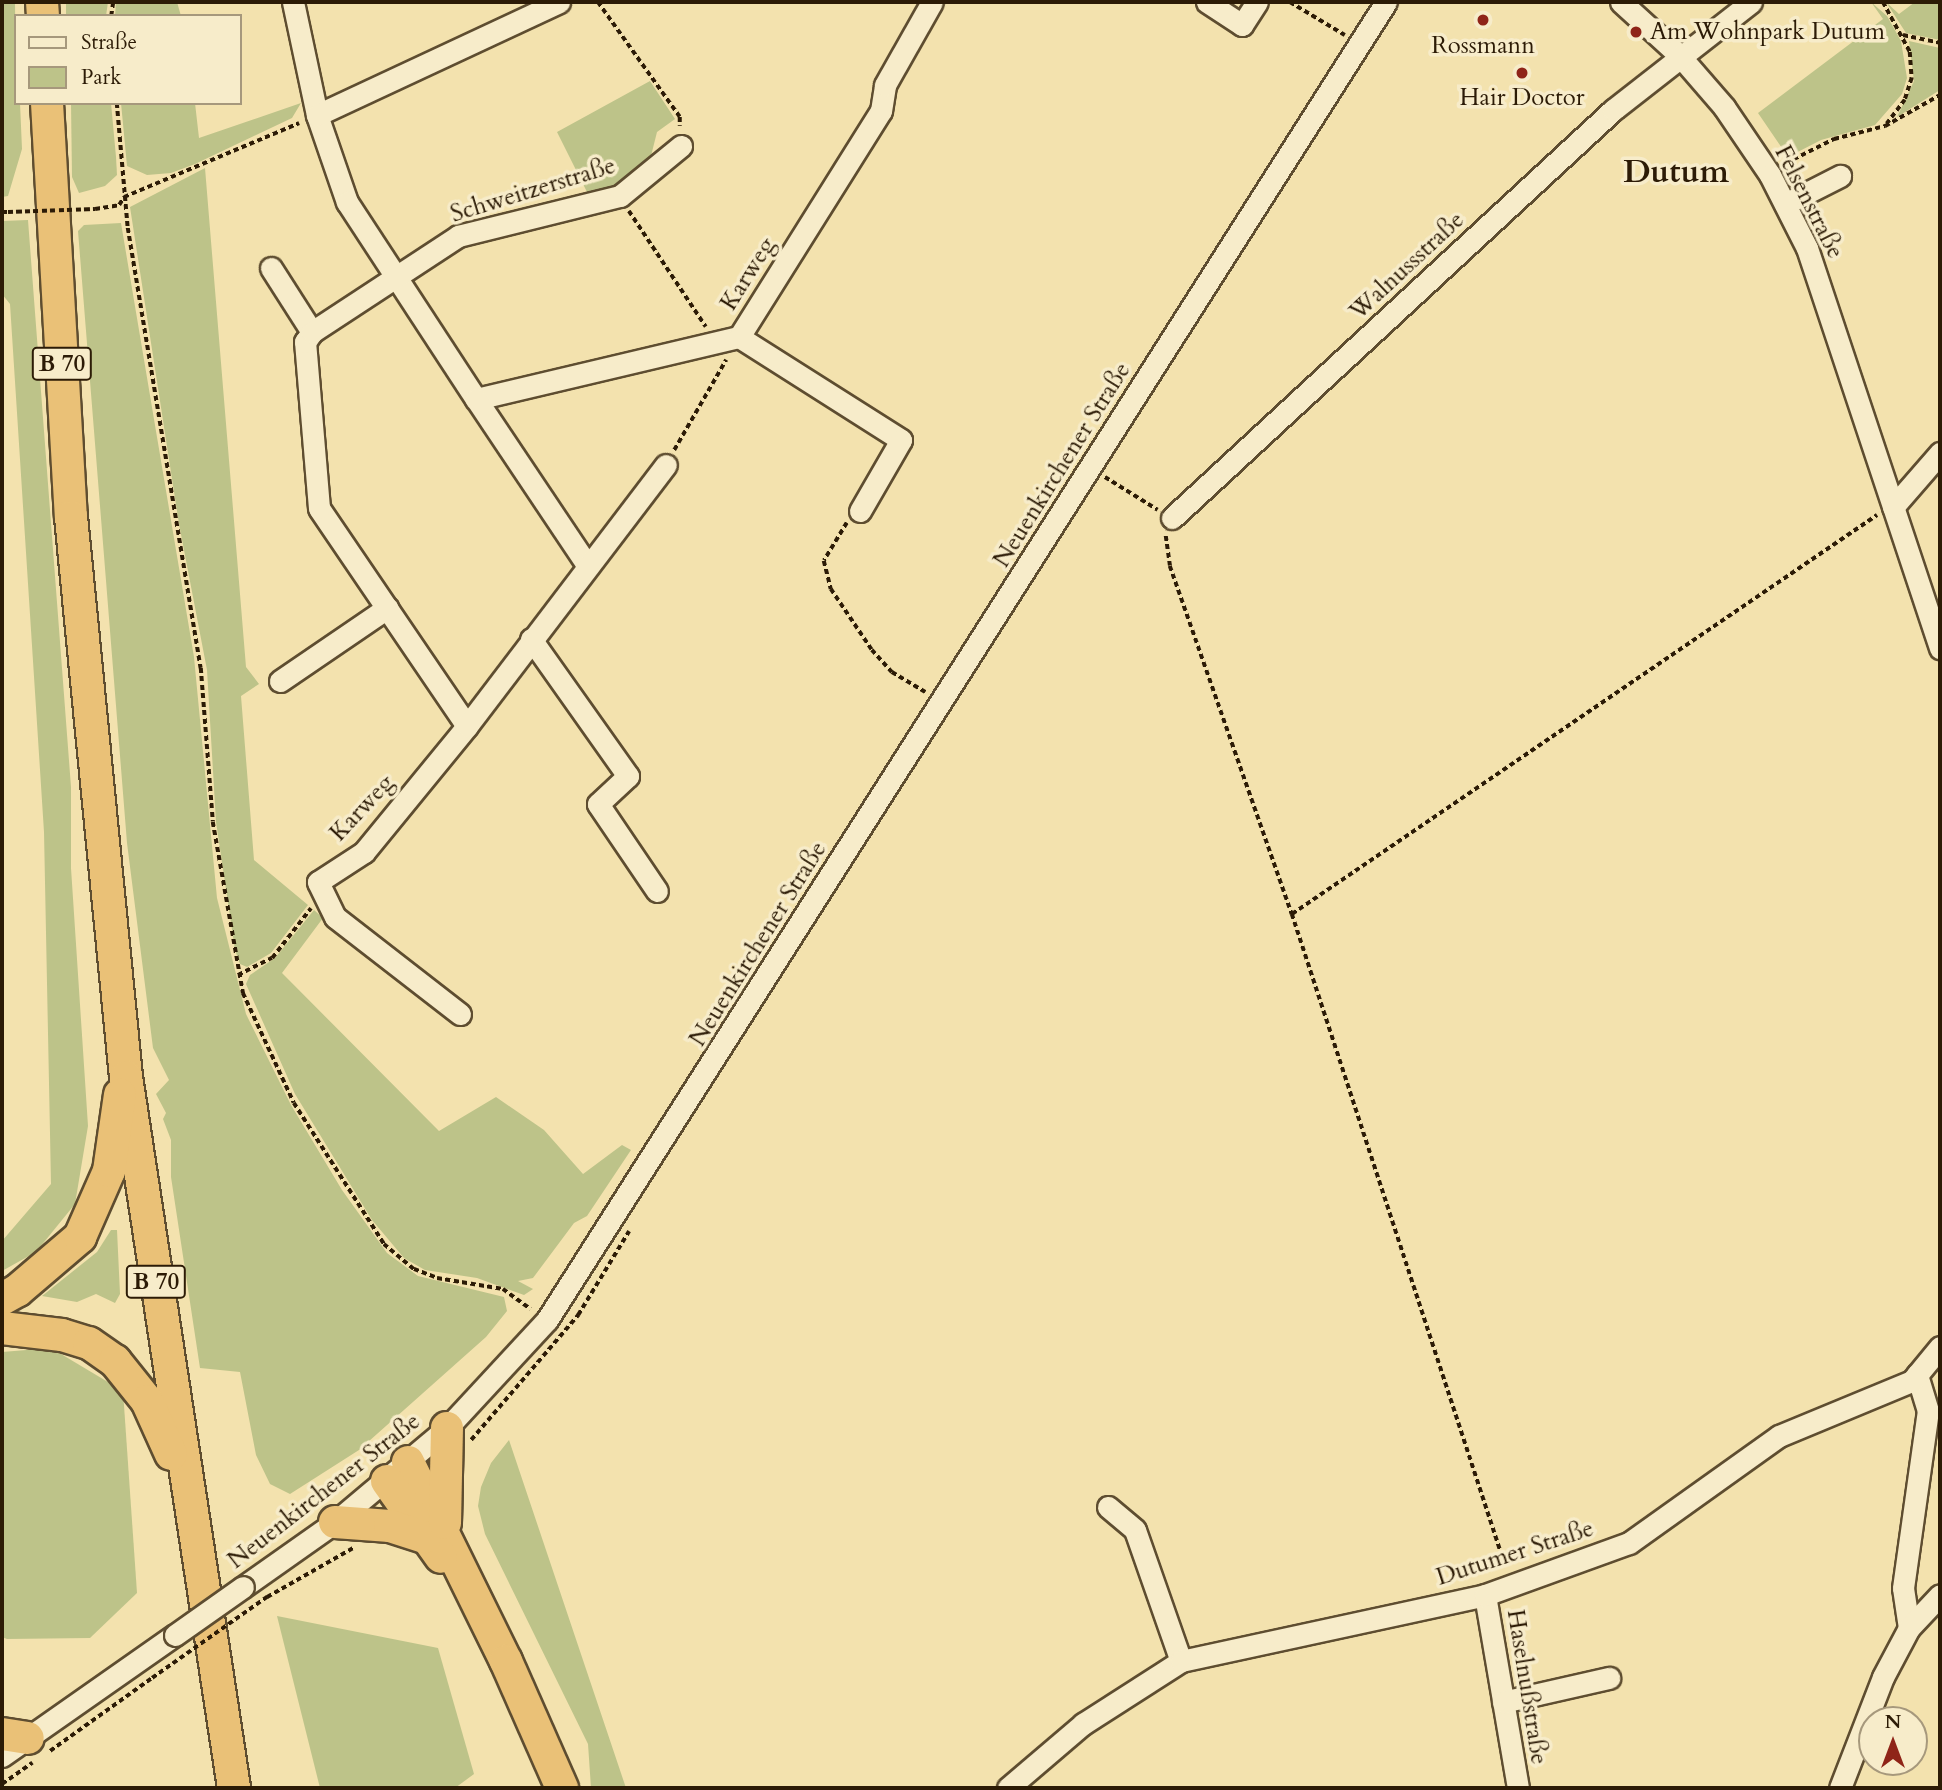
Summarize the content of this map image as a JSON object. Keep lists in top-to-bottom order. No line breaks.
{"streets":{"highway":["B 70"],"street":["Schweitzerstraße","Felsenstraße","Walnussstraße","Karweg","Neuenkirchener Straße","Dutumer Straße","Haselnußstraße"]},"crossings":[["Felsenstraße","Walnussstraße"],["Dutumer Straße","Haselnußstraße"]],"districts":["Dutum"],"places":["Rossmann","Am Wohnpark Dutum","Hair Doctor"],"legend":["Straße","Park"],"north":"top"}
